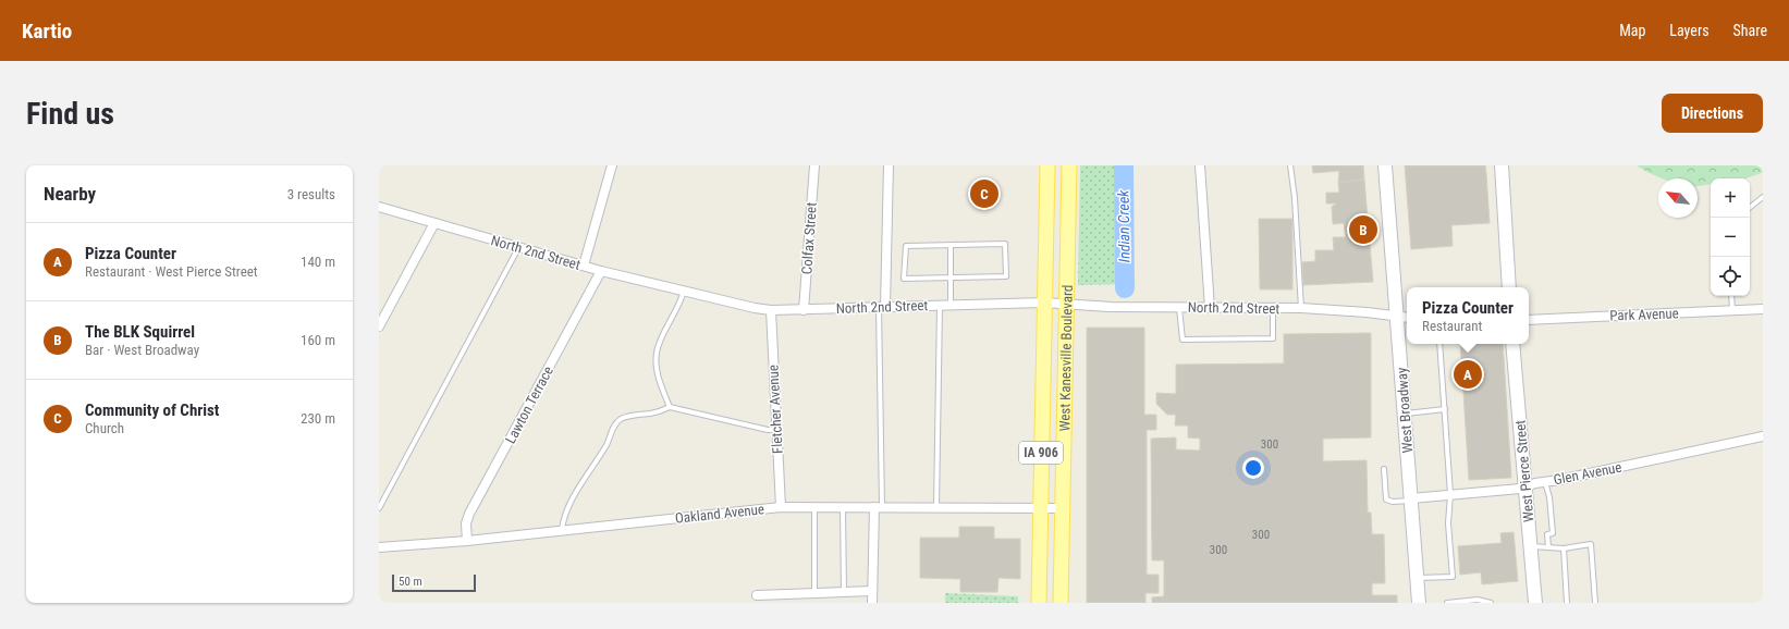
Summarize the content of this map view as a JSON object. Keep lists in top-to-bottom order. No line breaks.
{"streets":{"main road":["West Kanesville Boulevard","West Broadway","IA 906","West Pierce Street"],"street":["Colfax Street","North 2nd Street","Park Avenue","Lawton Terrace","Fletcher Avenue","Glen Avenue","Oakland Avenue"]},"crossings":[["Colfax Street","North 2nd Street"],["North 2nd Street","West Kanesville Boulevard"],["North 2nd Street","Lawton Terrace"],["North 2nd Street","Fletcher Avenue"],["North 2nd Street","West Broadway"],["West Kanesville Boulevard","Oakland Avenue"],["Lawton Terrace","Oakland Avenue"],["Fletcher Avenue","Oakland Avenue"],["West Broadway","Glen Avenue"],["West Pierce Street","Glen Avenue"]],"water":["Indian Creek"],"house_numbers":["300","300","300"],"scale_bar":"50 m","north":"top left","page":{"header":"Kartio","nav":["Map","Layers","Share"],"buttons":"Directions","title":"Find us","heading":["Nearby","3 results"],"pins":["C","B","A"],"map_buttons":["+","−"],"list":[{"mark":"A","name":"Pizza Counter","note":"Restaurant · West Pierce Street","value":"140 m"},{"mark":"B","name":"The BLK Squirrel","note":"Bar · West Broadway","value":"160 m"},{"mark":"C","name":"Community of Christ","note":"Church","value":"230 m"}],"popup":["Pizza Counter","Restaurant"],"scale":"50 m"}}
